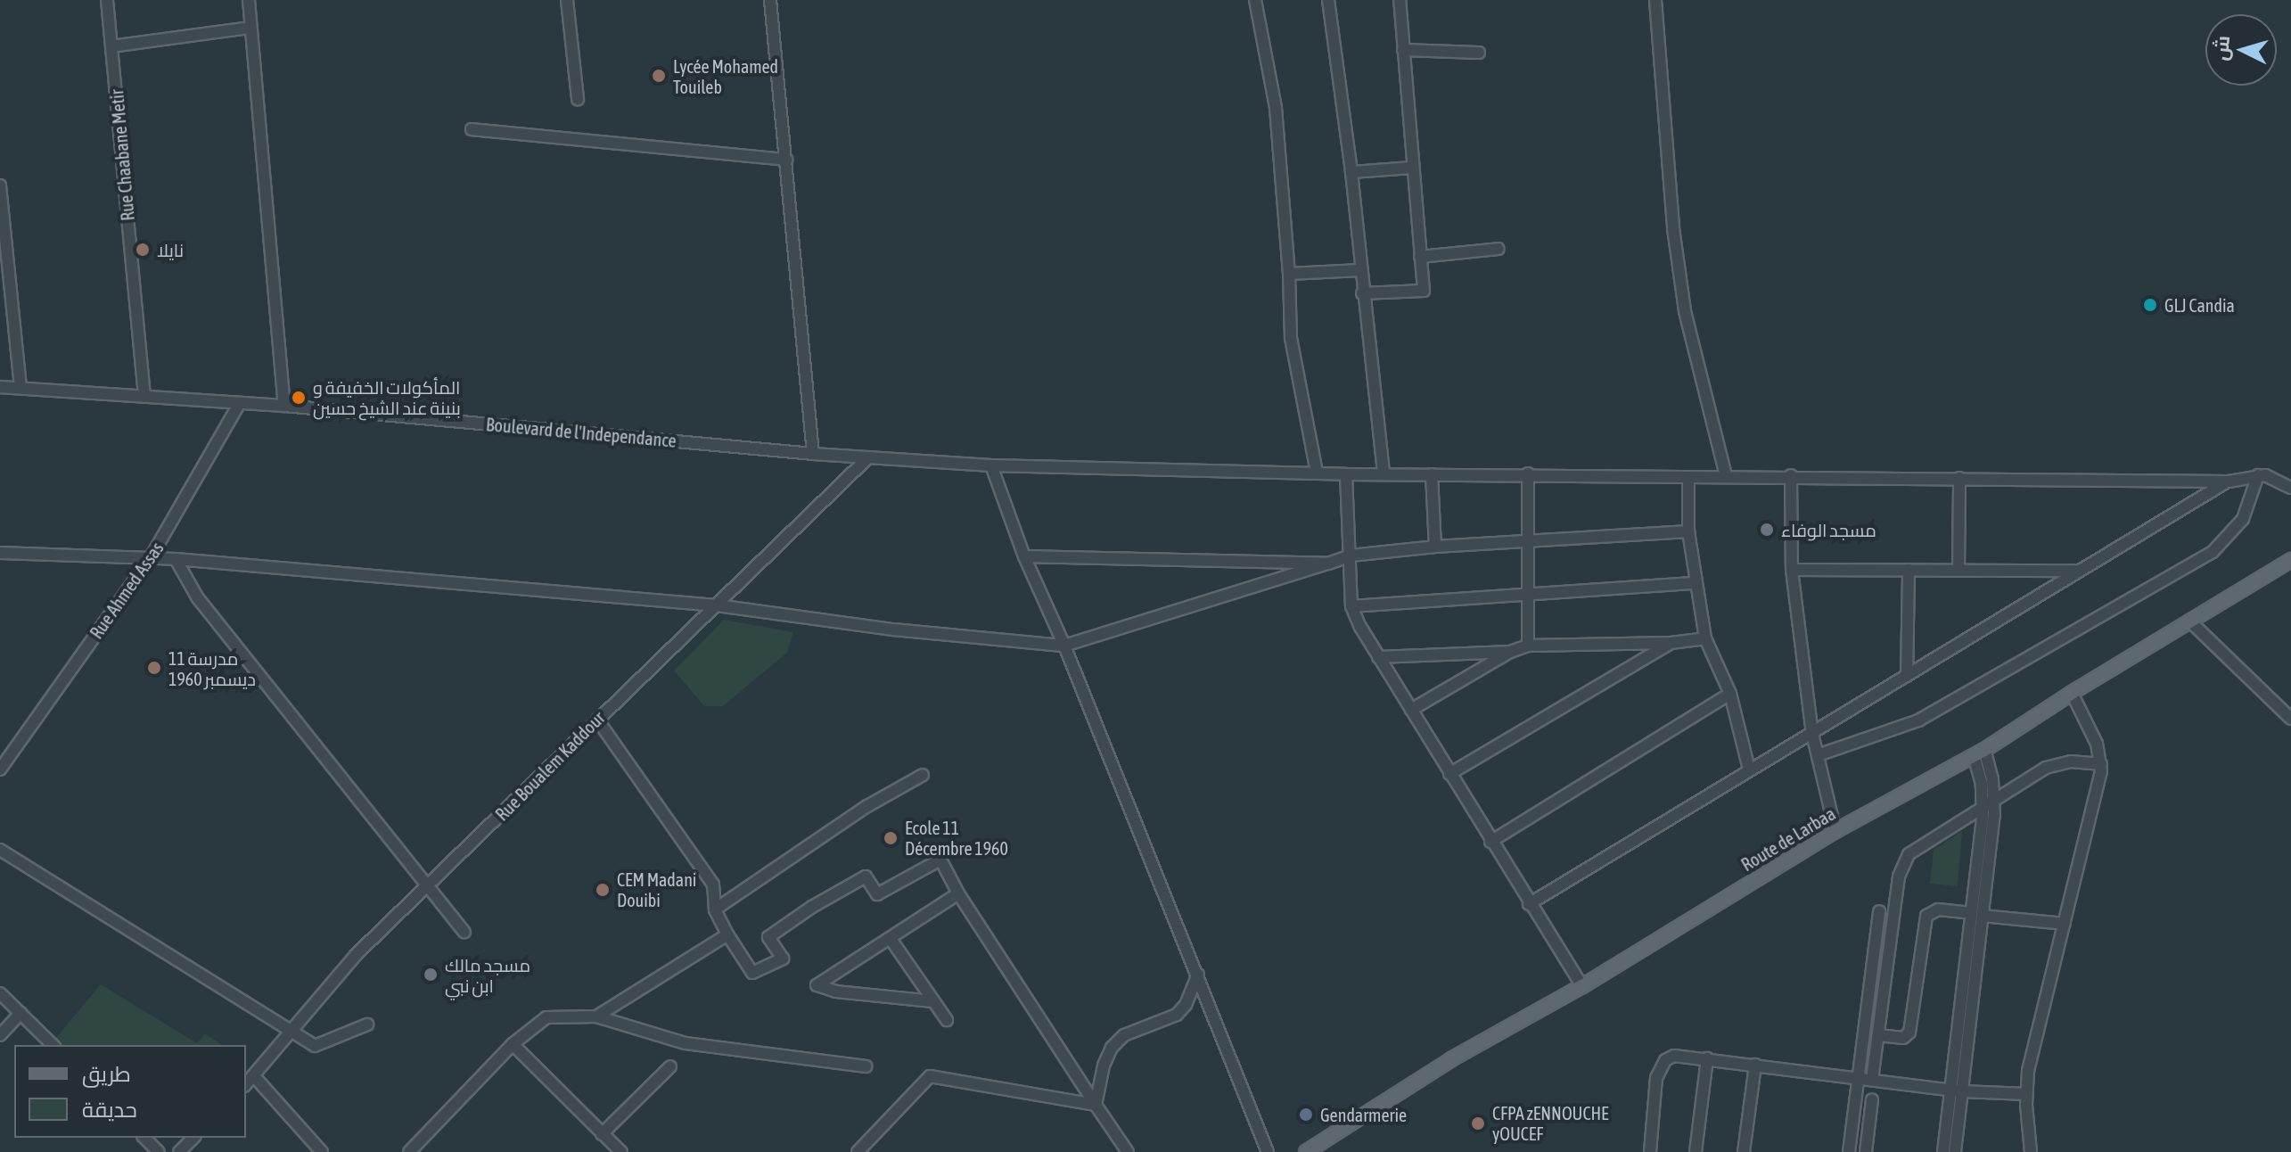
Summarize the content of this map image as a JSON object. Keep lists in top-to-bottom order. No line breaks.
{"streets":{"main road":["Route de Larbaa"],"street":["Rue Chaabane Metir","Boulevard de l'Independance","Rue Ahmed Assas","Rue Boualem Kaddour"]},"crossings":[["Rue Chaabane Metir","Boulevard de l'Independance"],["Boulevard de l'Independance","Rue Ahmed Assas"],["Boulevard de l'Independance","Rue Boualem Kaddour"]],"places":["Lycée Mohamed Touileb","نايلا","GLJ Candia","المأكولات الخفيفة و بنينة عند الشيخ حسين","مسجد الوفاء","مدرسة 11 ديسمبر 1960","Ecole 11 Décembre 1960","CEM Madani Douibi","مسجد مالك ابن نبي","Gendarmerie","CFPA zENNOUCHE yOUCEF"],"legend":["طريق","حديقة"],"north":"left"}
